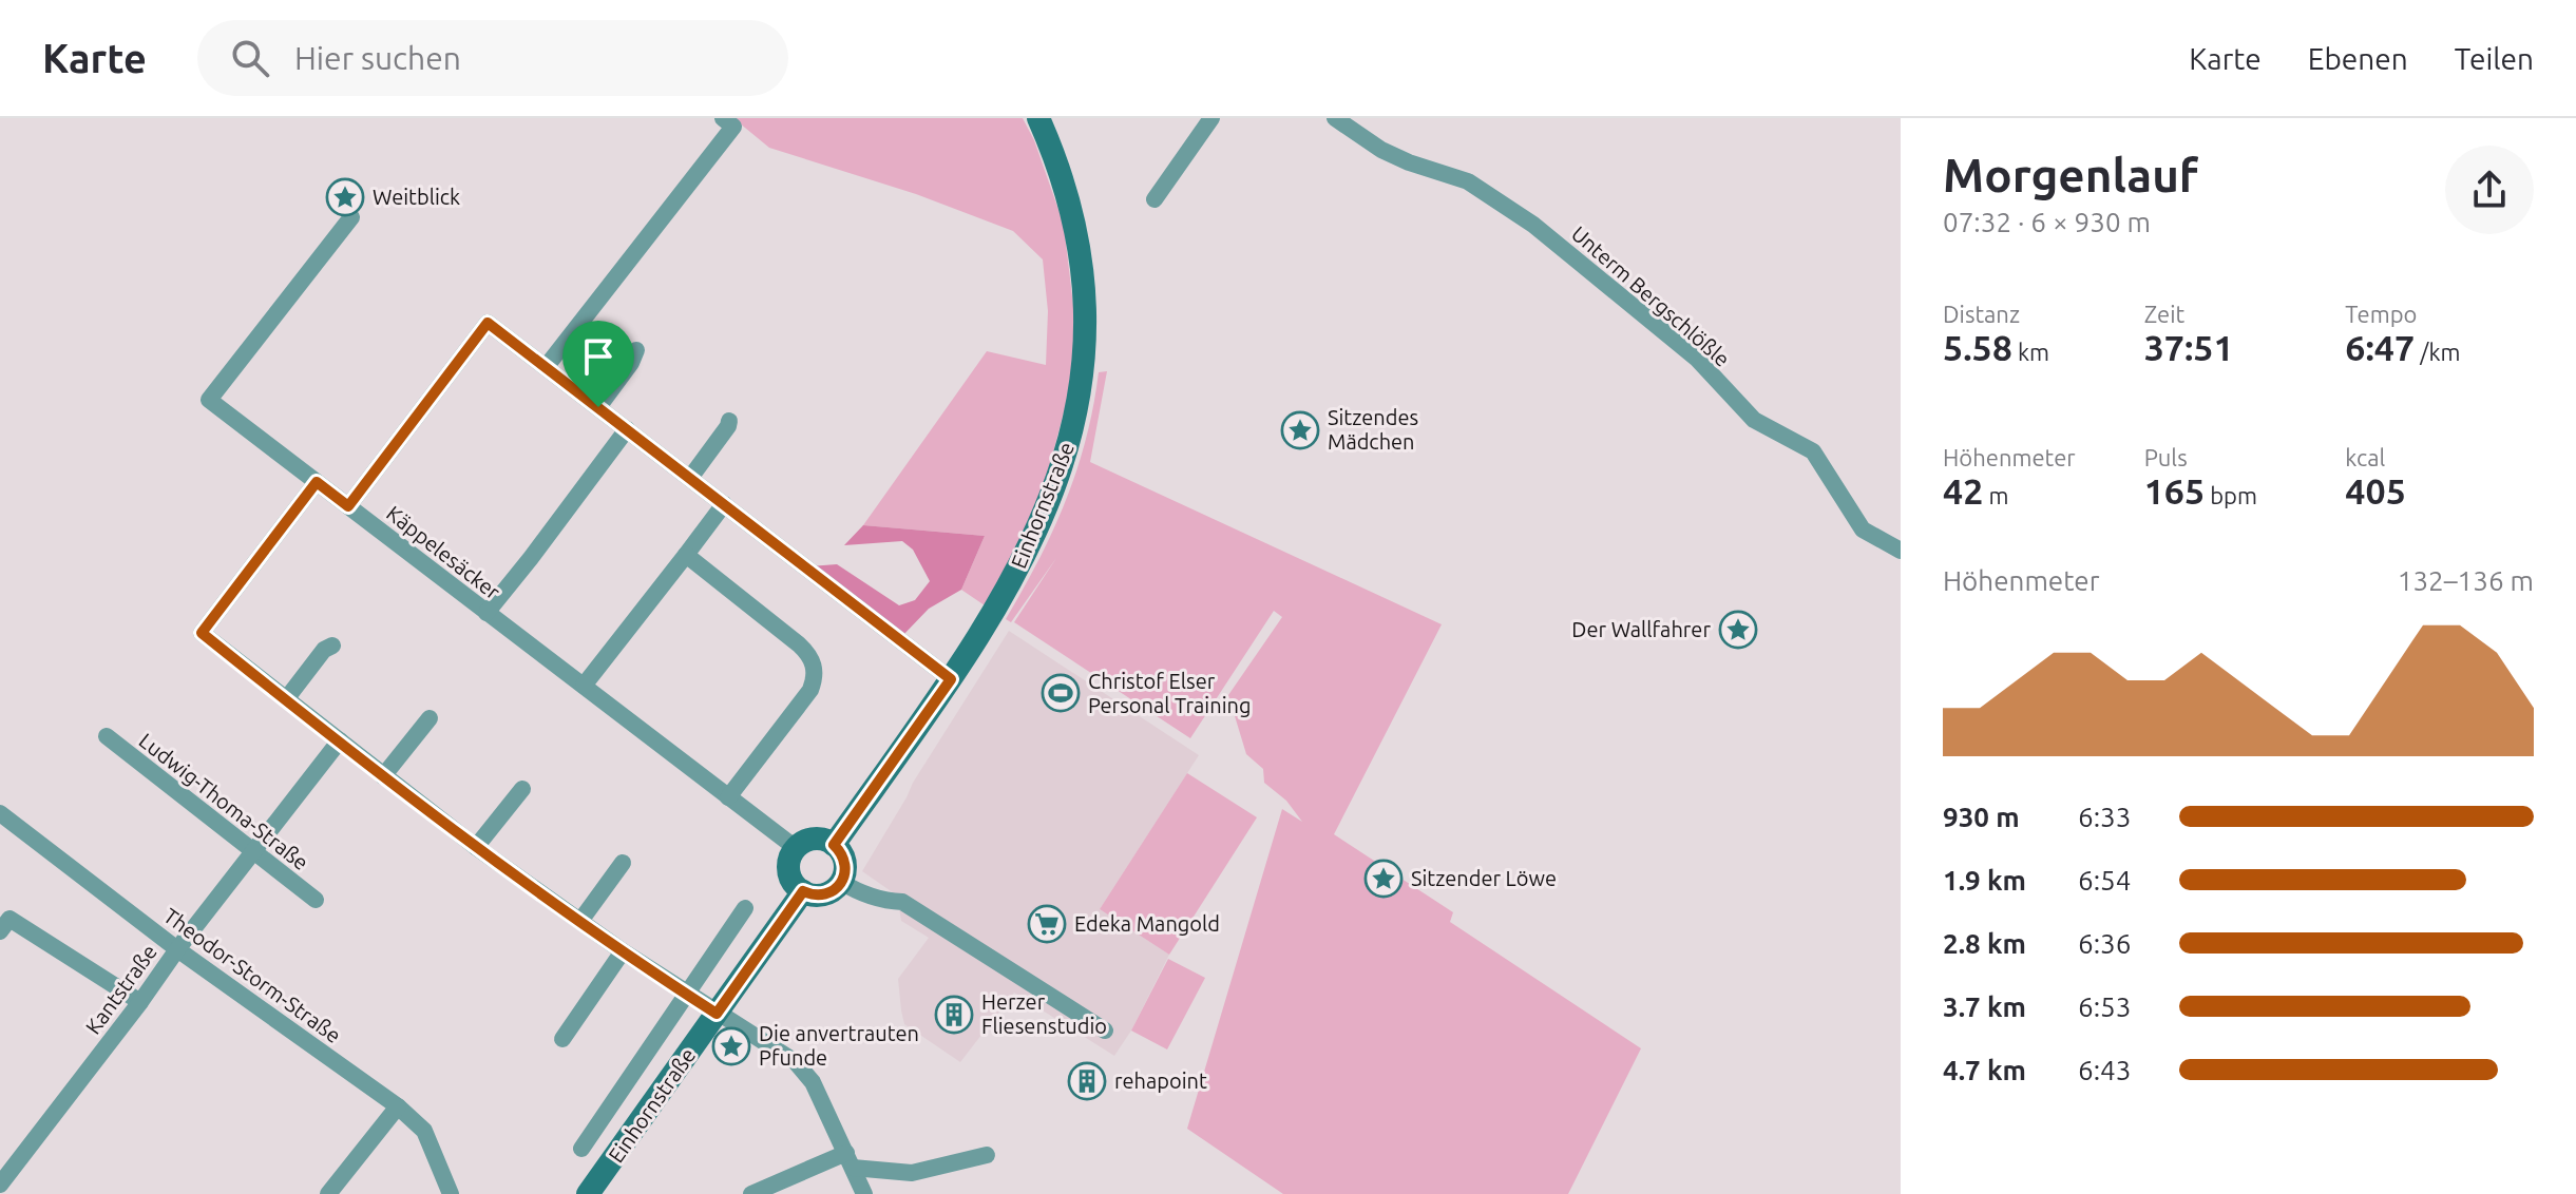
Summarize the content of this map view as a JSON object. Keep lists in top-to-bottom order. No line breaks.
{"streets":{"main road":["Einhornstraße"],"street":["Unterm Bergschlößle","Käppelesäcker","Ludwig-Thoma-Straße","Theodor-Storm-Straße","Kantstraße"]},"crossings":[["Einhornstraße","Käppelesäcker"],["Ludwig-Thoma-Straße","Kantstraße"],["Theodor-Storm-Straße","Kantstraße"]],"places":{"place":["Weitblick","Sitzendes Mädchen","Der Wallfahrer","Sitzender Löwe","Die anvertrauten Pfunde"],"sports":["Christof Elser Personal Training"],"supermarket":["Edeka Mangold"],"building":["Herzer Fliesenstudio","rehapoint"]},"page":{"header":"Karte","search":"Hier suchen","nav":["Karte","Ebenen","Teilen"],"heading":["Morgenlauf","07:32 · 6 × 930 m"],"stats":[["Distanz","5.58 km"],["Zeit","37:51"],["Tempo","6:47 /km"],["Höhenmeter","42 m"],["Puls","165 bpm"],["kcal","405"]],"chart":["Höhenmeter","132–136 m"],"list":[{"name":"930 m","note":"6:33"},{"name":"1.9 km","note":"6:54"},{"name":"2.8 km","note":"6:36"},{"name":"3.7 km","note":"6:53"},{"name":"4.7 km","note":"6:43"}]}}
